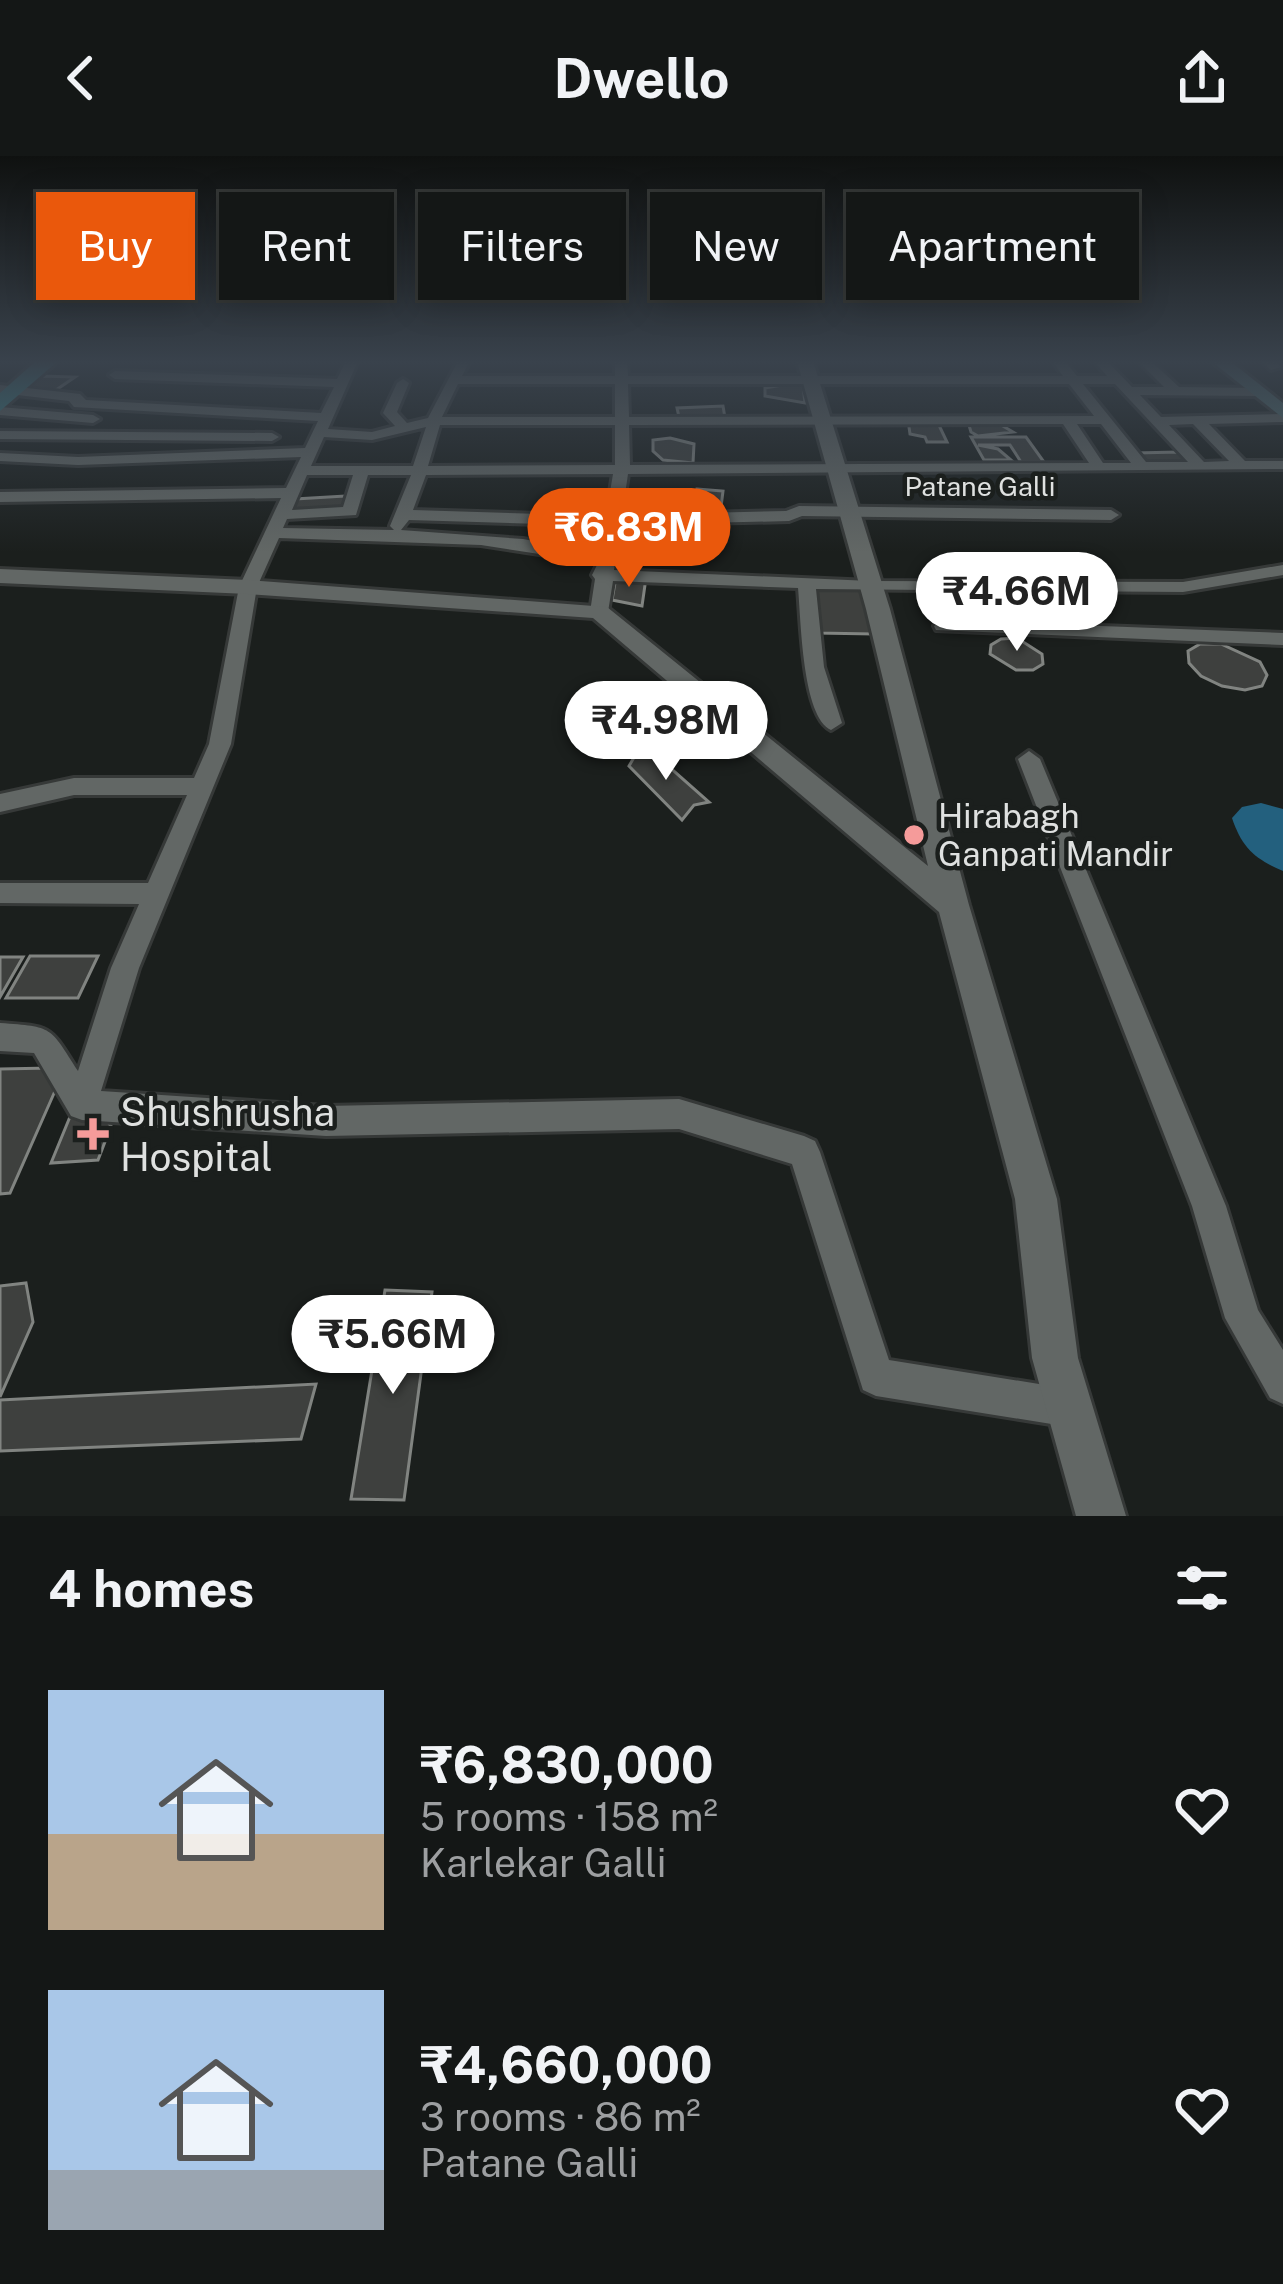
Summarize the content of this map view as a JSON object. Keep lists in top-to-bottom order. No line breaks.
{"streets":{"street":["Patane Galli"]},"places":{"other":["Hirabagh Ganpati Mandir"],"health":["Shushrusha Hospital"]},"page":{"header":"Dwello","chip":["Buy","Rent","Filters","New","Apartment"],"price":["₹6.83M","₹4.66M","₹4.98M","₹5.66M"],"heading":"4 homes","list":[{"name":"₹6,830,000","note":"5 rooms · 158 m² · Karlekar Galli"},{"name":"₹4,660,000","note":"3 rooms · 86 m² · Patane Galli"}]}}
